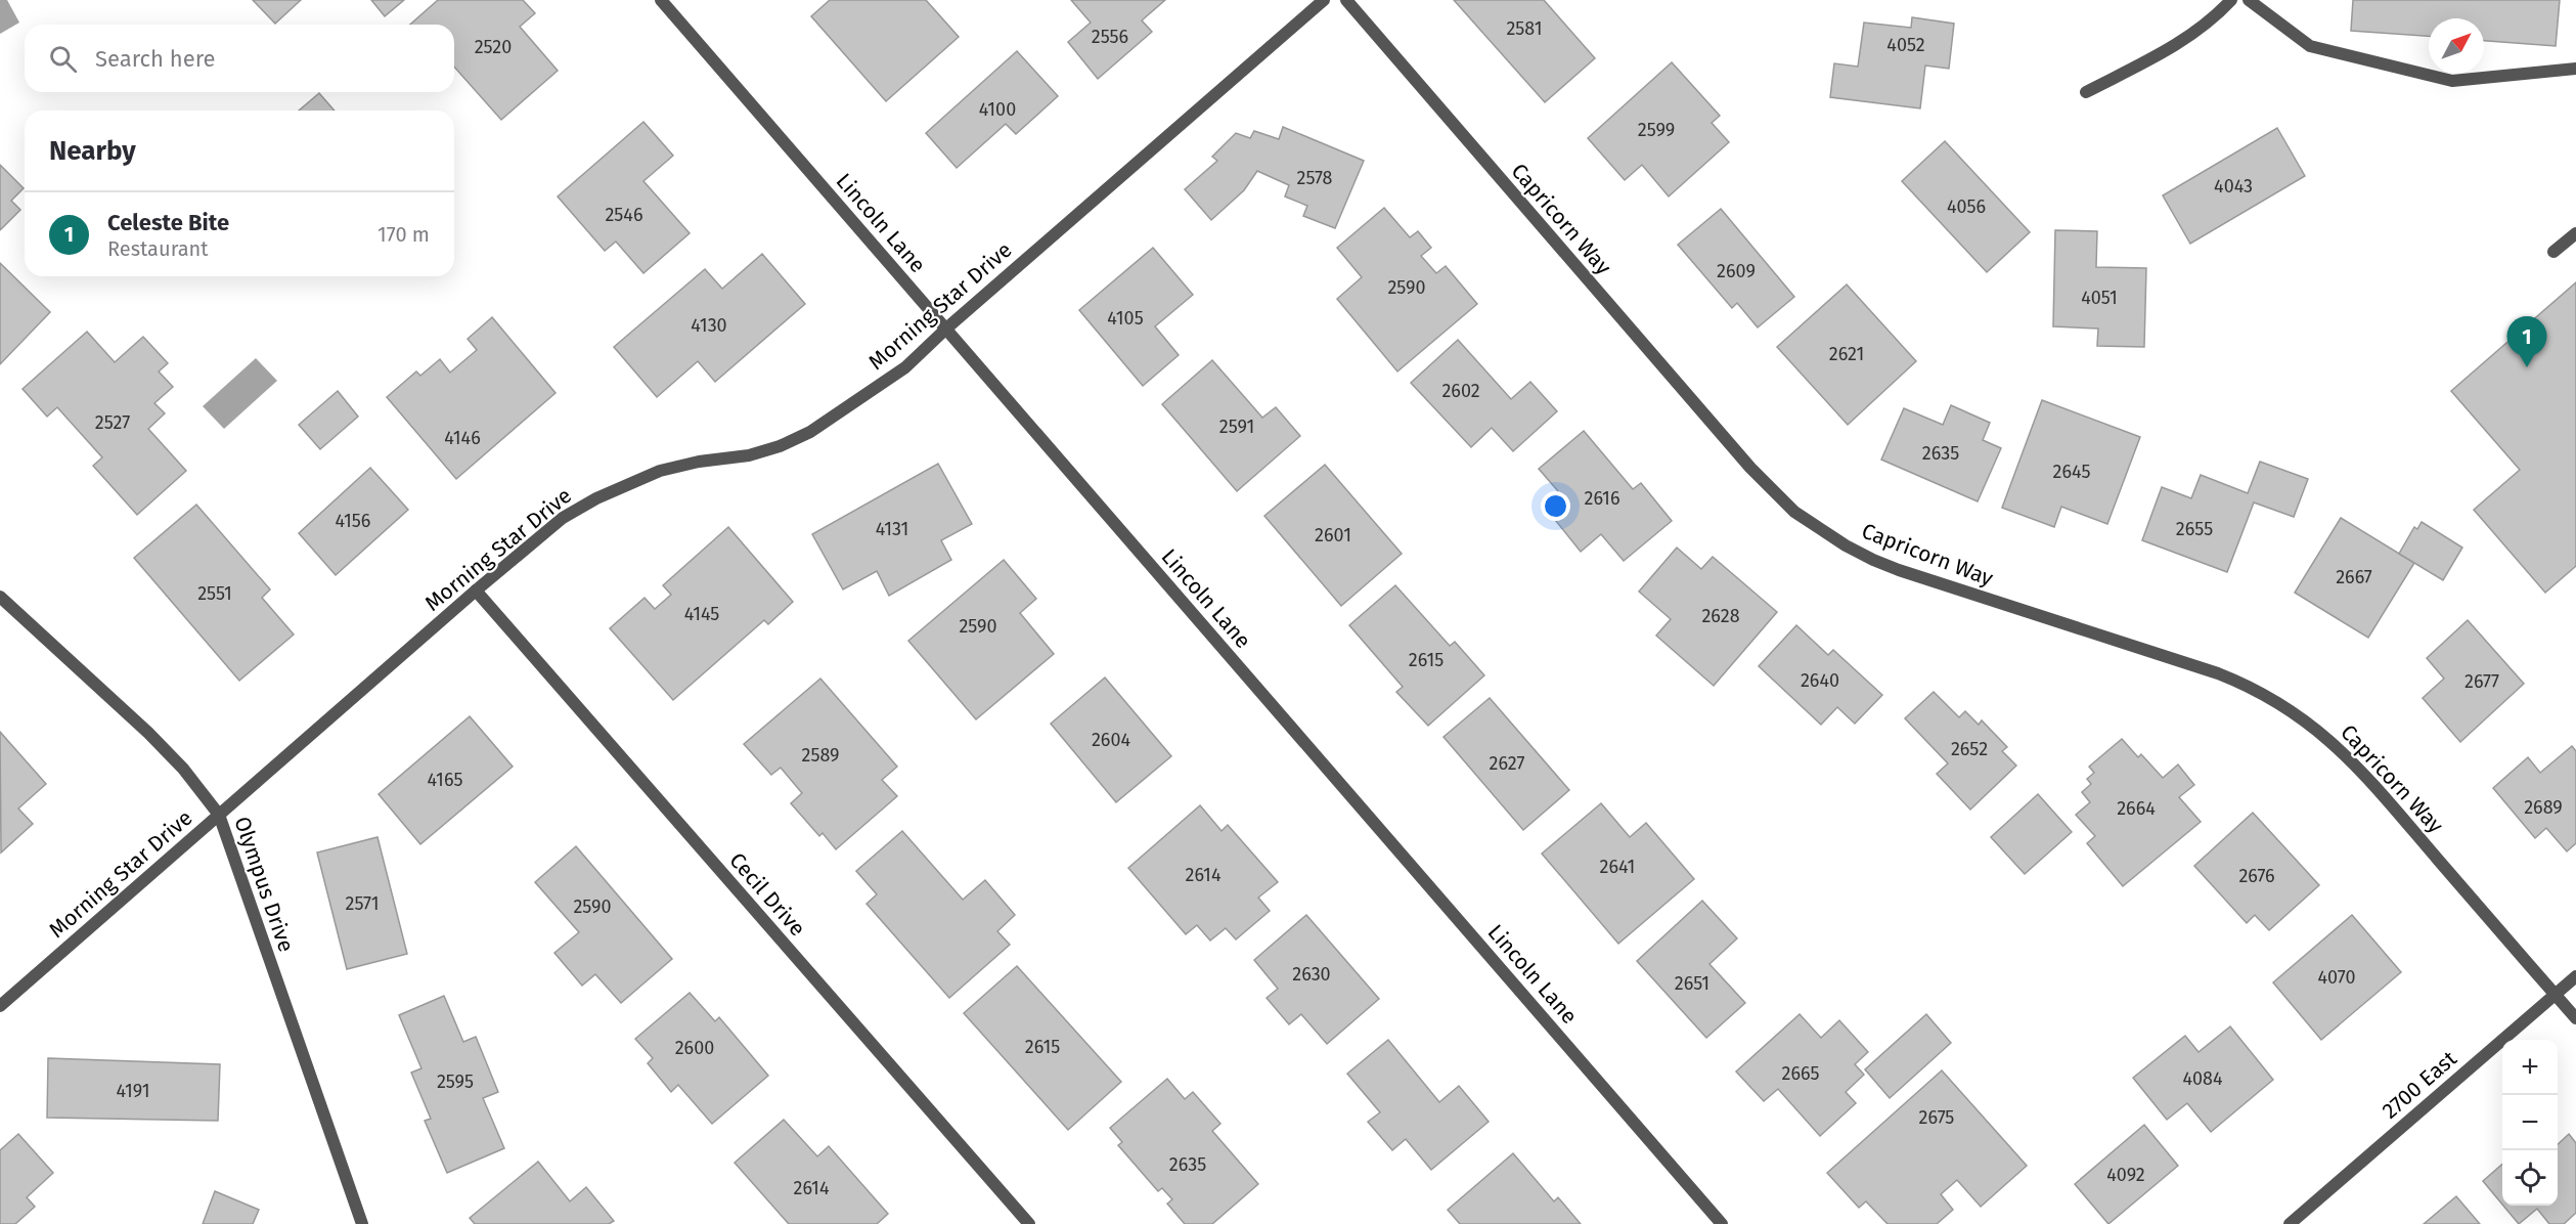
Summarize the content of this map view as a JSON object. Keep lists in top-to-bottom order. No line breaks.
{"streets":{"street":["Capricorn Way","Lincoln Lane","Morning Star Drive","Olympus Drive","Cecil Drive","2700 East"]},"crossings":[["Capricorn Way","2700 East"],["Lincoln Lane","Morning Star Drive"],["Morning Star Drive","Olympus Drive"],["Morning Star Drive","Cecil Drive"]],"house_numbers":["2581","2556","4052","2520","4100","2599","2578","4043","4056","2546","2609","2590","4051","4105","4130","2621","2602","2527","2591","4146","2635","2645","2616","4156","4131","2655","2601","2667","2551","4145","2628","2590","2615","2640","2677","2604","2652","2589","2627","4165","2689","2664","2641","2614","2676","2571","2590","2630","4070","2651","2615","2600","2665","4084","2595","4191","2675","2635","4092","2614"],"north":"top right","page":{"search":"Search here","heading":"Nearby","list":[{"mark":"1","name":"Celeste Bite","note":"Restaurant","value":"170 m"}],"pins":"1","map_buttons":["+","−"]}}
